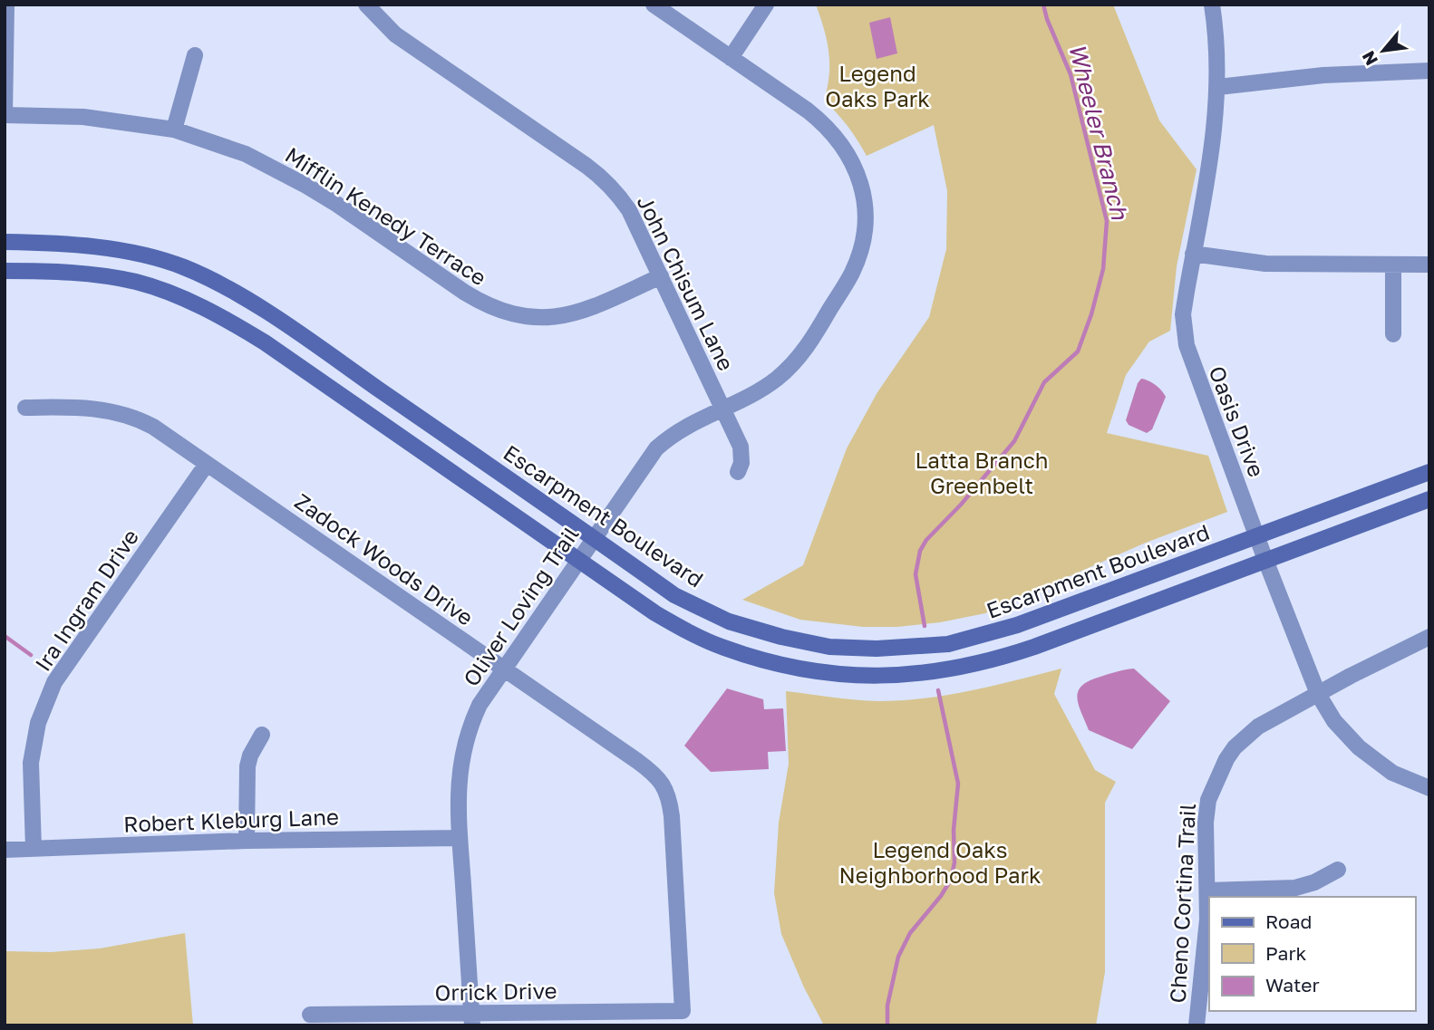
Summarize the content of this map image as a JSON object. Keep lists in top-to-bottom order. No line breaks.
{"streets":{"main road":["Escarpment Boulevard"],"street":["Mifflin Kenedy Terrace","John Chisum Lane","Oasis Drive","Zadock Woods Drive","Ira Ingram Drive","Oliver Loving Trail","Robert Kleburg Lane","Cheno Cortina Trail","Orrick Drive"]},"crossings":[["Mifflin Kenedy Terrace","John Chisum Lane"],["John Chisum Lane","Oliver Loving Trail"],["Oasis Drive","Escarpment Boulevard"],["Oasis Drive","Cheno Cortina Trail"],["Escarpment Boulevard","Oliver Loving Trail"],["Zadock Woods Drive","Ira Ingram Drive"],["Zadock Woods Drive","Oliver Loving Trail"],["Zadock Woods Drive","Orrick Drive"],["Ira Ingram Drive","Robert Kleburg Lane"],["Oliver Loving Trail","Robert Kleburg Lane"],["Oliver Loving Trail","Orrick Drive"]],"water":["Wheeler Branch"],"parks":["Legend Oaks Park","Latta Branch Greenbelt","Legend Oaks Neighborhood Park"],"legend":["Road","Park","Water"],"north":"bottom left"}
